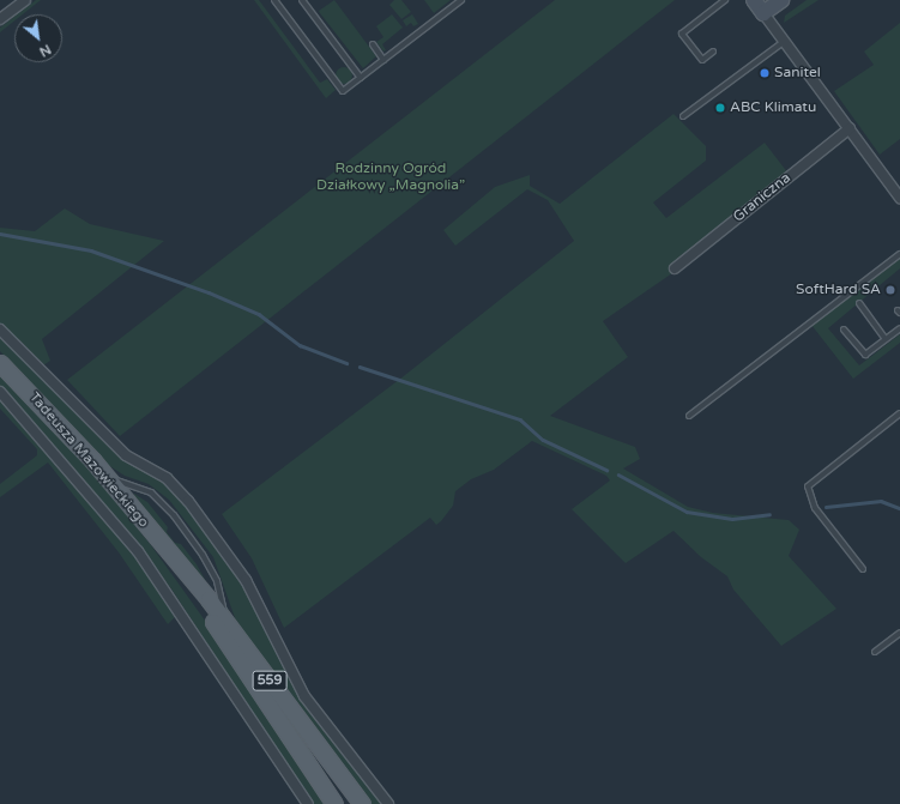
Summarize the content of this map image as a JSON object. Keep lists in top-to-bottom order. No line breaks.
{"streets":{"main road":["Tadeusza Mazowieckiego","559"],"street":["Graniczna"]},"parks":["Rodzinny Ogród Działkowy „Magnolia”"],"places":["Sanitel","ABC Klimatu","SoftHard SA"],"north":"bottom right"}
